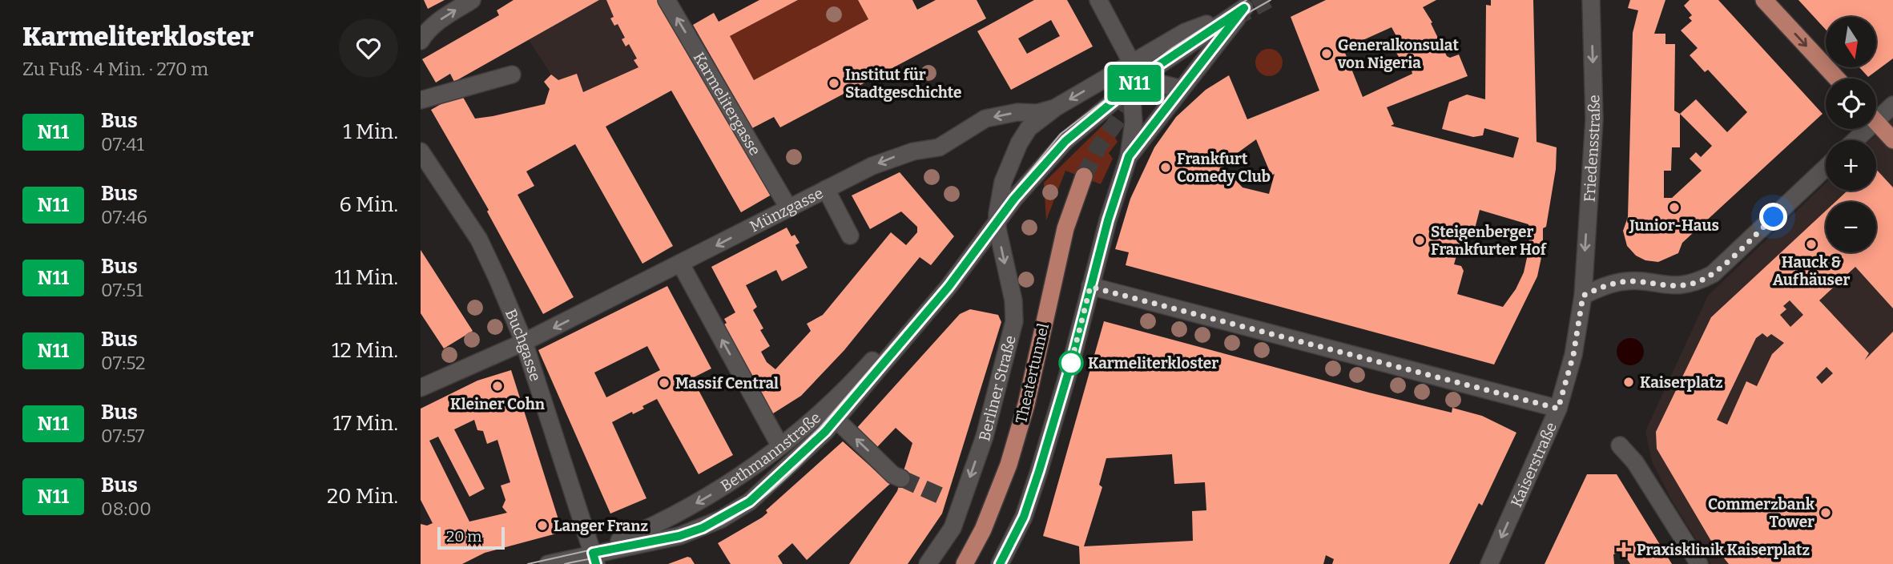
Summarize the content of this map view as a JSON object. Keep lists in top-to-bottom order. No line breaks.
{"streets":{"main road":["Theatertunnel"],"street":["Karmelitergasse","Friedensstraße","Münzgasse","Buchgasse","Berliner Straße","Bethmannstraße","Kaiserstraße"]},"crossings":[["Karmelitergasse","Münzgasse"],["Friedensstraße","Kaiserstraße"],["Münzgasse","Buchgasse"],["Münzgasse","Berliner Straße"],["Buchgasse","Bethmannstraße"],["Berliner Straße","Bethmannstraße"]],"one_way":["Karmelitergasse","Friedensstraße","Münzgasse","Kaiserstraße"],"places":{"other":["Generalkonsulat von Nigeria","Institut für Stadtgeschichte","Frankfurt Comedy Club","Junior-Haus","Steigenberger Frankfurter Hof","Hauck & Aufhäuser","Karmeliterkloster","Kaiserplatz","Massif Central","Kleiner Cohn","Commerzbank Tower","Langer Franz"],"health":["Praxisklinik Kaiserplatz"]},"lines":["bus line N11"],"scale_bar":"20 m","north":"bottom","page":{"heading":["Karmeliterkloster","Zu Fuß · 4 Min. · 270 m"],"on_map":"N11","map_buttons":["+","−"],"list":[{"mark":"N11","name":"Bus","note":"07:41","value":"1 Min."},{"mark":"N11","name":"Bus","note":"07:46","value":"6 Min."},{"mark":"N11","name":"Bus","note":"07:51","value":"11 Min."},{"mark":"N11","name":"Bus","note":"07:52","value":"12 Min."},{"mark":"N11","name":"Bus","note":"07:57","value":"17 Min."},{"mark":"N11","name":"Bus","note":"08:00","value":"20 Min."}],"scale":"20 m"}}
